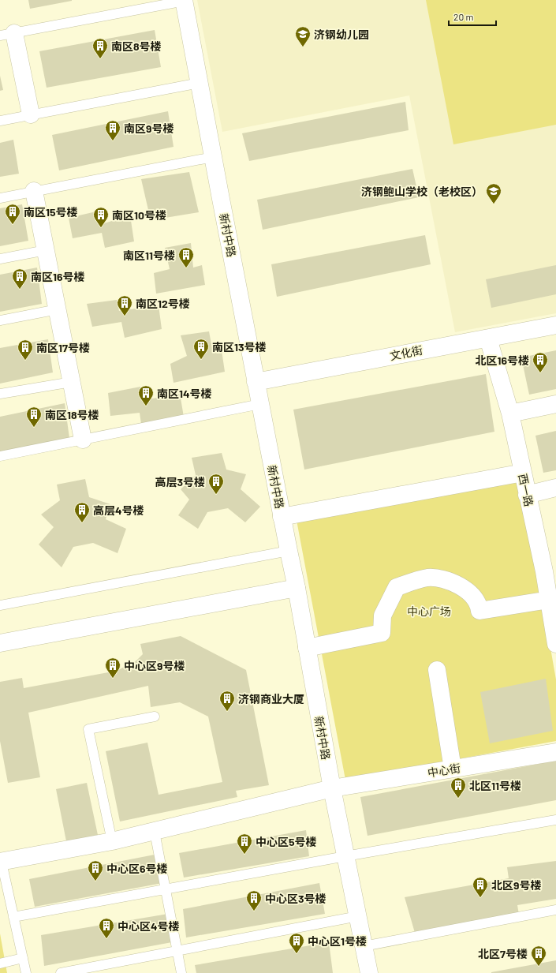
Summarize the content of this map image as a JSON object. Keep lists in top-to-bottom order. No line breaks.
{"streets":{"street":["新村中路","文化街","西一路","中心街"]},"crossings":[["新村中路","文化街"],["新村中路","中心街"],["文化街","西一路"]],"parks":["中心广场"],"places":{"school or university":["济钢幼儿园","济钢鲍山学校（老校区）"],"building":["南区8号楼","南区9号楼","南区15号楼","南区10号楼","南区11号楼","南区16号楼","南区12号楼","南区13号楼","南区17号楼","北区16号楼","南区14号楼","南区18号楼","高层3号楼","高层4号楼","中心区9号楼","济钢商业大厦","北区11号楼","中心区5号楼","中心区6号楼","北区9号楼","中心区3号楼","中心区4号楼","中心区1号楼","北区7号楼"]},"scale_bar":"20 m"}
